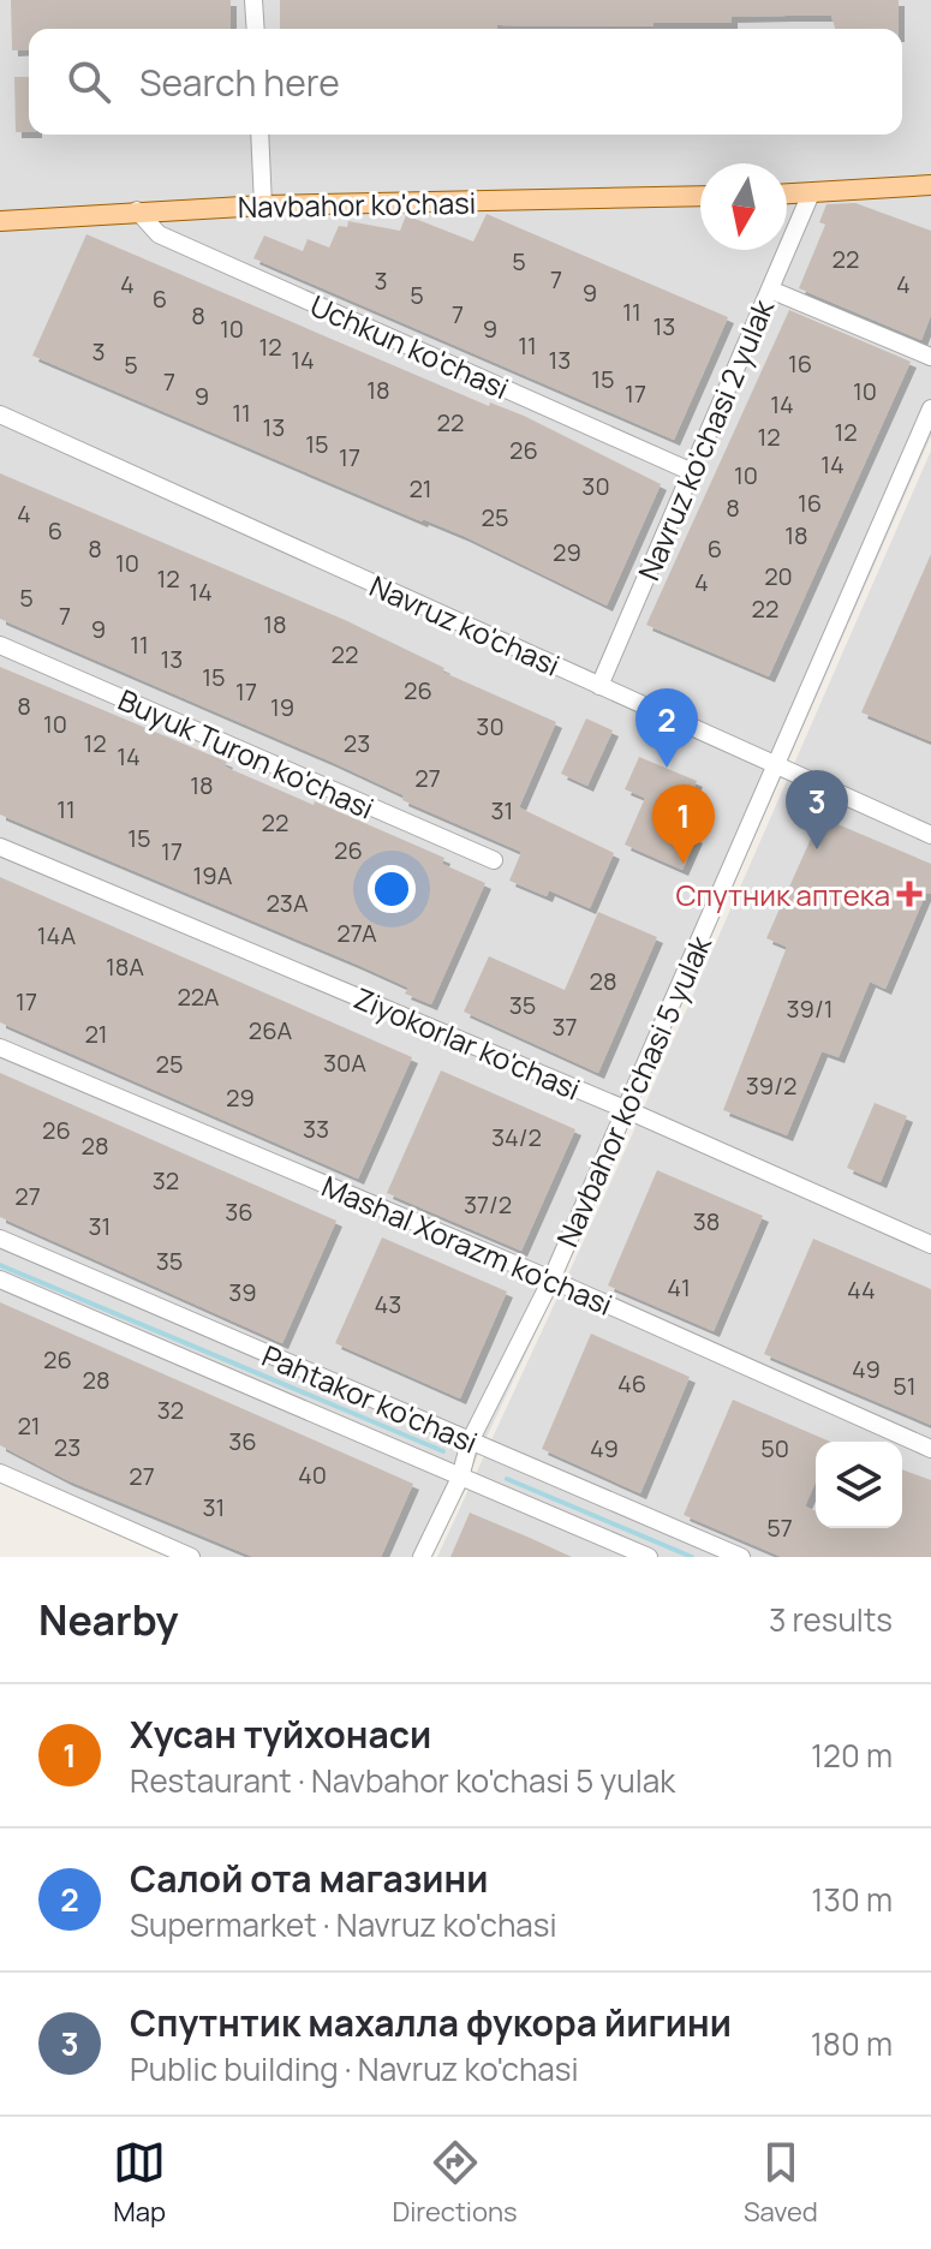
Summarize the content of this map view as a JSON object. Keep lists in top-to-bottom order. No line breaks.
{"streets":{"main road":["Navbahor ko'chasi"],"street":["Uchkun ko'chasi","Navruz ko'chasi 2 yulak","Navruz ko'chasi","Buyuk Turon ko'chasi","Ziyokorlar ko'chasi","Navbahor ko'chasi 5 yulak","Mashal Xorazm ko'chasi","Pahtakor ko'chasi"]},"crossings":[["Navbahor ko'chasi","Uchkun ko'chasi"],["Uchkun ko'chasi","Navruz ko'chasi 2 yulak"],["Navruz ko'chasi 2 yulak","Navruz ko'chasi"],["Navruz ko'chasi","Navbahor ko'chasi 5 yulak"],["Ziyokorlar ko'chasi","Navbahor ko'chasi 5 yulak"],["Navbahor ko'chasi 5 yulak","Mashal Xorazm ko'chasi"],["Navbahor ko'chasi 5 yulak","Pahtakor ko'chasi"]],"places":{"health":["Спутник аптека"]},"house_numbers":["22","5","7","3","4","4","9","5","6","11","7","8","13","10","9","11","12","3","14","13","16","5","15","7","18","10","17","9","14","11","22","13","12","12","15","26","17","14","10","30","21","16","8","4","25","6","18","8","6","29","10","20","12","4","14","5","22","7","18","9","11","22","13","15","26","17","8","19","10","30","12","23","14","27","18","11","31","22","15","26","17","19A","23A","27A","14A","18A","28","22A","17","35","39/1","37","26A","21","30A","25","39/2","29","33","26","34/2","28","32","27","37/2","36","38","31","35","41","44","39","43","26","49","28","46","51","32","21","36","23","49","50","40","27","31","57"],"north":"bottom","page":{"search":"Search here","pins":["2","3","1"],"heading":["Nearby","3 results"],"list":[{"mark":"1","name":"Хусан туйхонаси","note":"Restaurant · Navbahor ko'chasi 5 yulak","value":"120 m"},{"mark":"2","name":"Салой ота магазини","note":"Supermarket · Navruz ko'chasi","value":"130 m"},{"mark":"3","name":"Спутнтик махалла фукора йигини","note":"Public building · Navruz ko'chasi","value":"180 m"}],"nav":["Map","Directions","Saved"]}}
